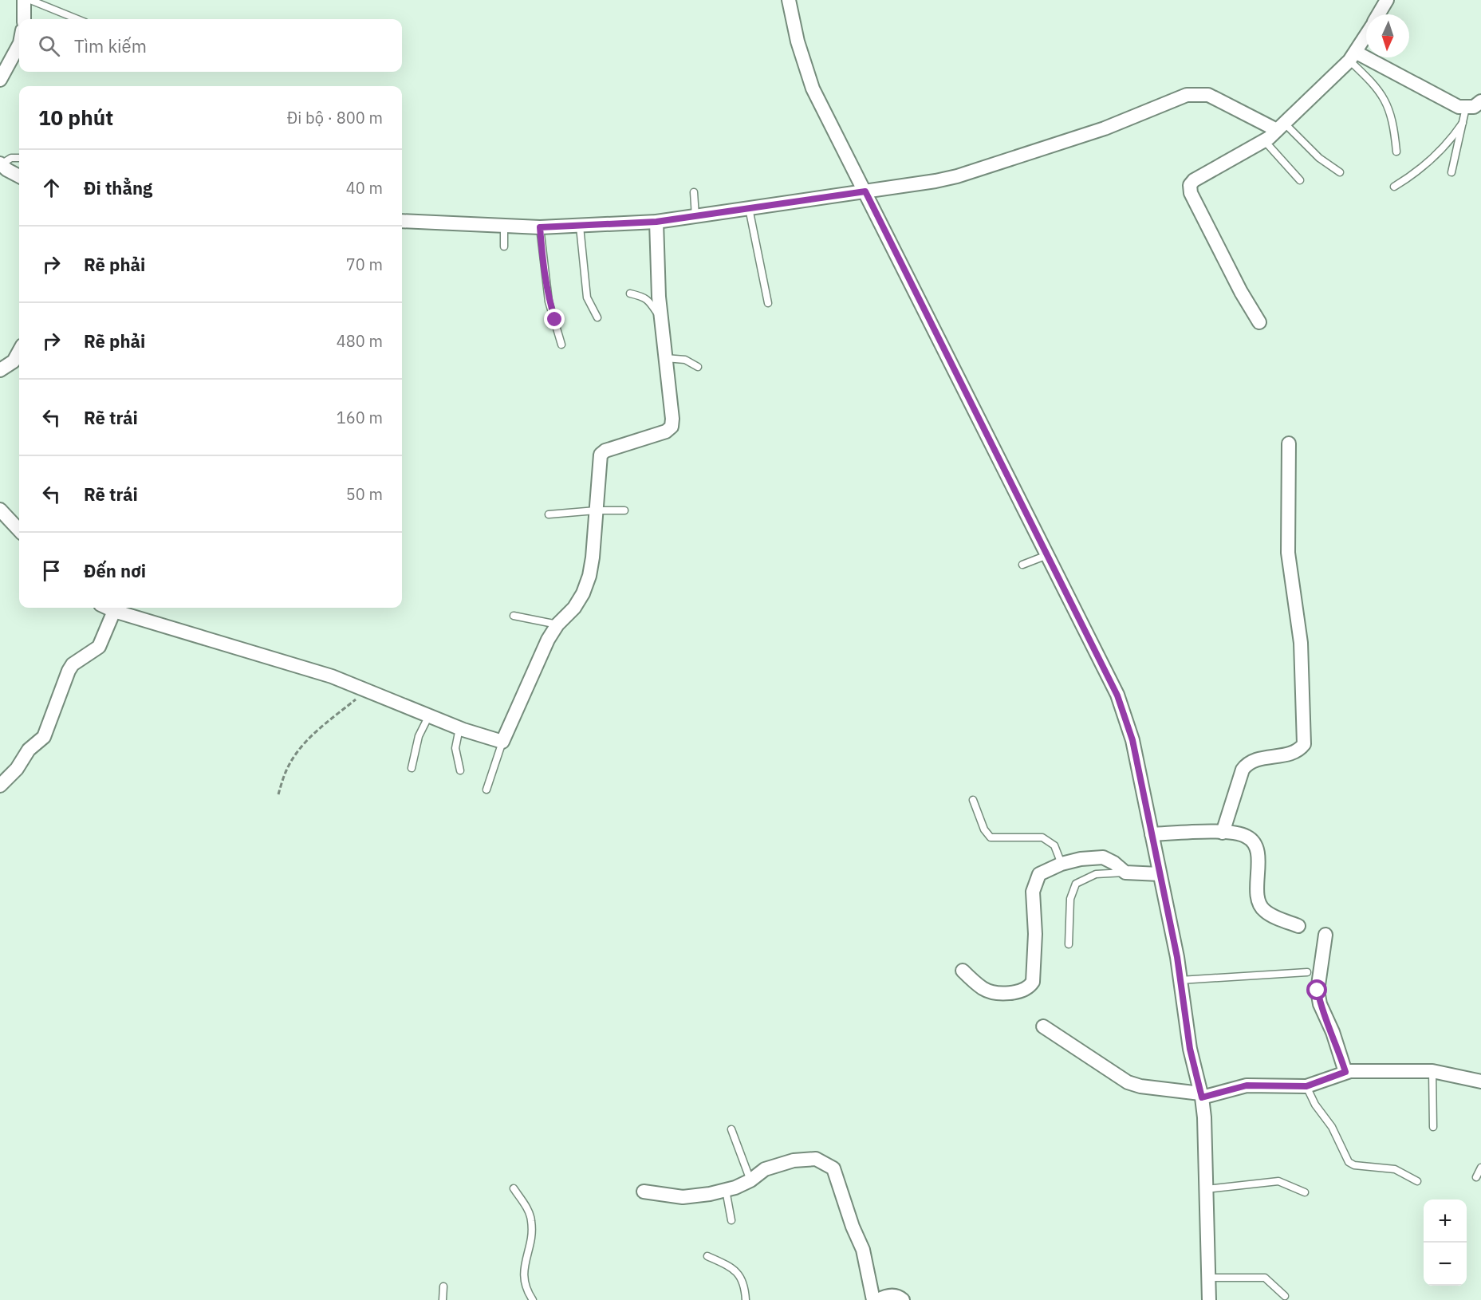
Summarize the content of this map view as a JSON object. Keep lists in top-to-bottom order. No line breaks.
{"north":"bottom","page":{"search":"Tìm kiếm","heading":["10 phút","Đi bộ · 800 m"],"list":[["Đi thẳng","40 m"],["Rẽ phải","70 m"],["Rẽ phải","480 m"],["Rẽ trái","160 m"],["Rẽ trái","50 m"],"Đến nơi"],"map_buttons":["+","−"]}}
